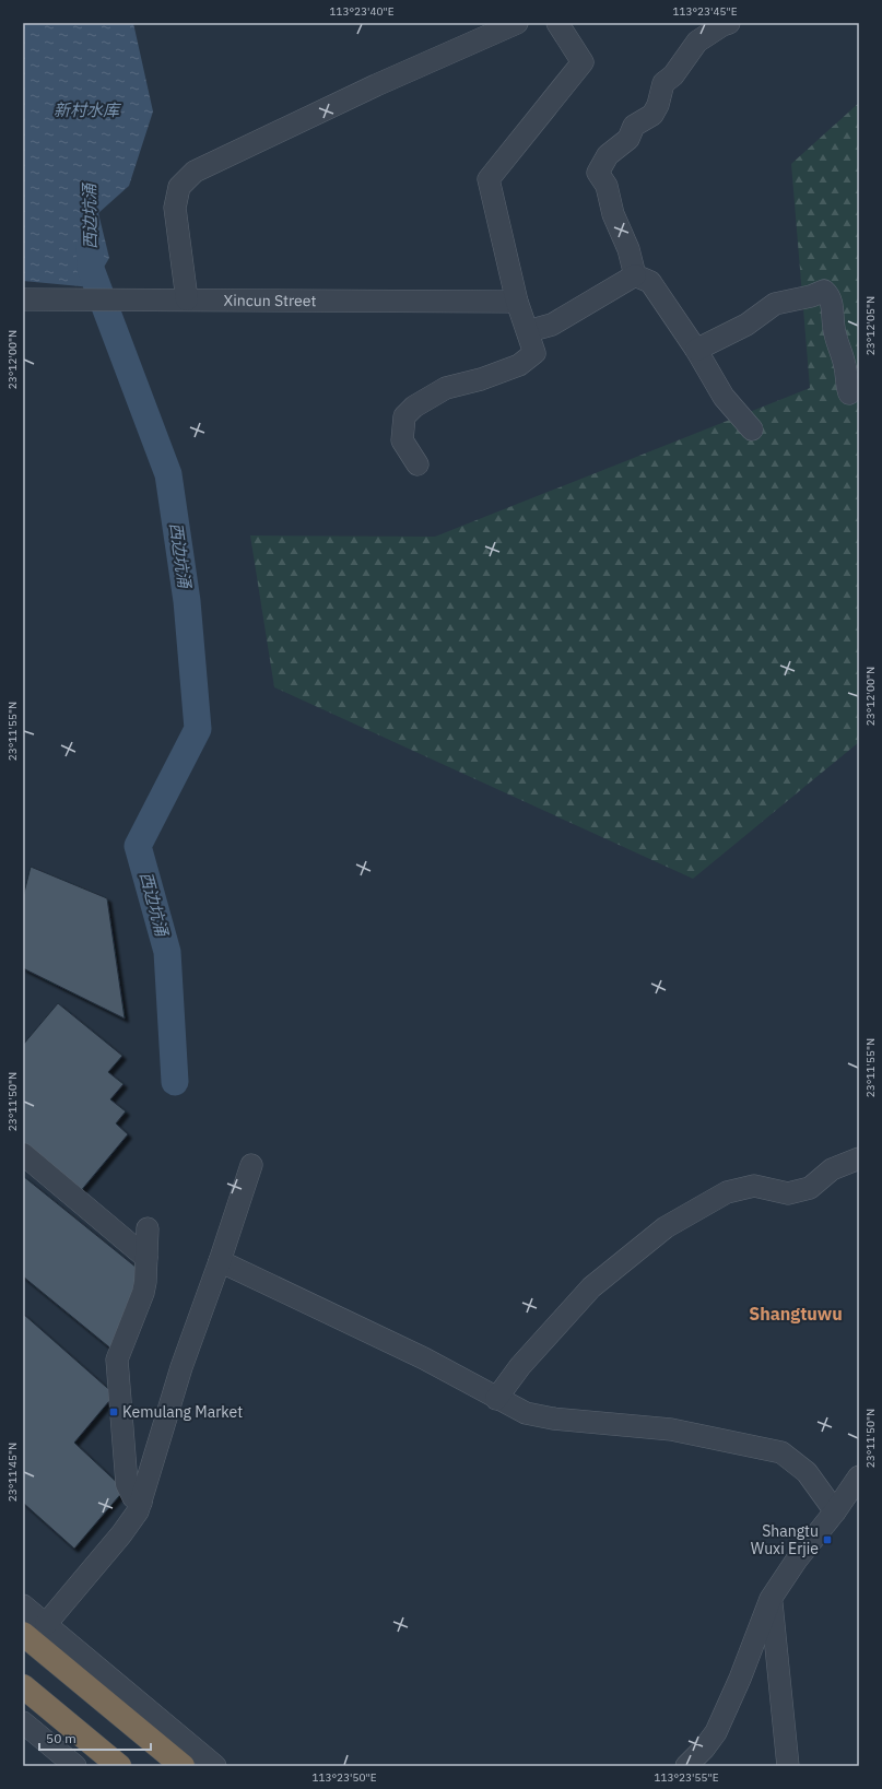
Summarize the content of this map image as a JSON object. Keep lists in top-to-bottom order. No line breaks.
{"streets":{"street":["Xincun Street"]},"districts":["Shangtuwu"],"water":["新村水库","西边坑涌"],"places":{"transit":["Kemulang Market","Shangtu Wuxi Erjie"]},"scale_bar":"50 m","coordinates":["113°23'40\"E","113°23'45\"E","23°12'05\"N","23°12'00\"N","23°11'55\"N","23°11'50\"N","23°11'45\"N","113°23'50\"E","113°23'55\"E"]}
